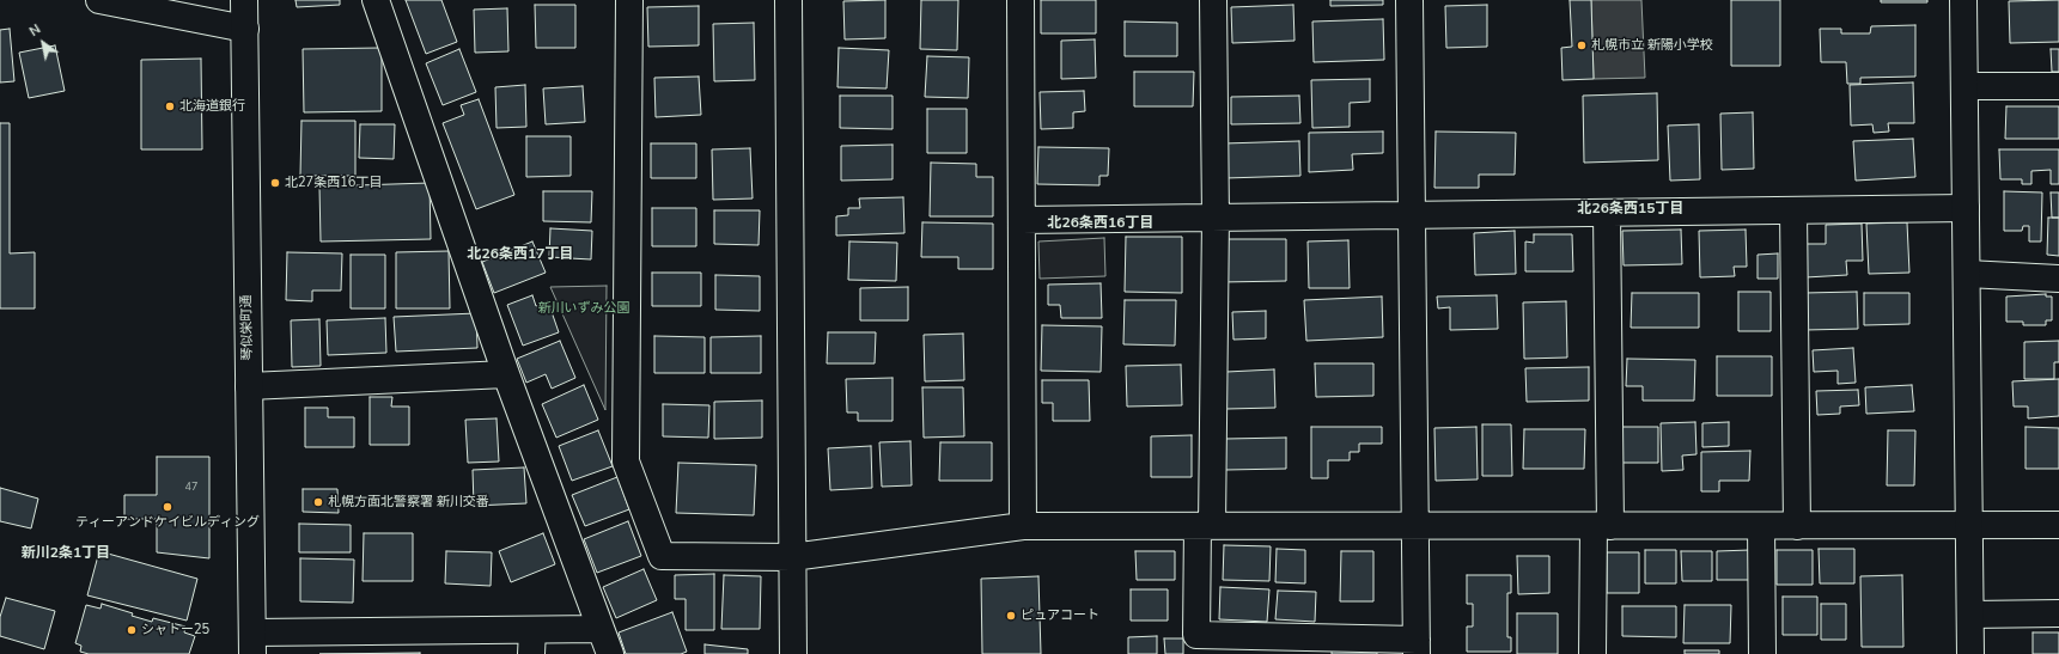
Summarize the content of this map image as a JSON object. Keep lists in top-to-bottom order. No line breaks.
{"streets":{"street":["琴似栄町通"]},"districts":["北26条西15丁目","北26条西16丁目","北26条西17丁目","新川2条1丁目"],"parks":["新川いずみ公園"],"places":["札幌市立 新陽小学校","北海道銀行","北27条西16丁目","札幌方面北警察署 新川交番","ティーアンドケイビルディング","ピュアコート","シャトー25"],"house_numbers":["47"],"north":"top left"}
